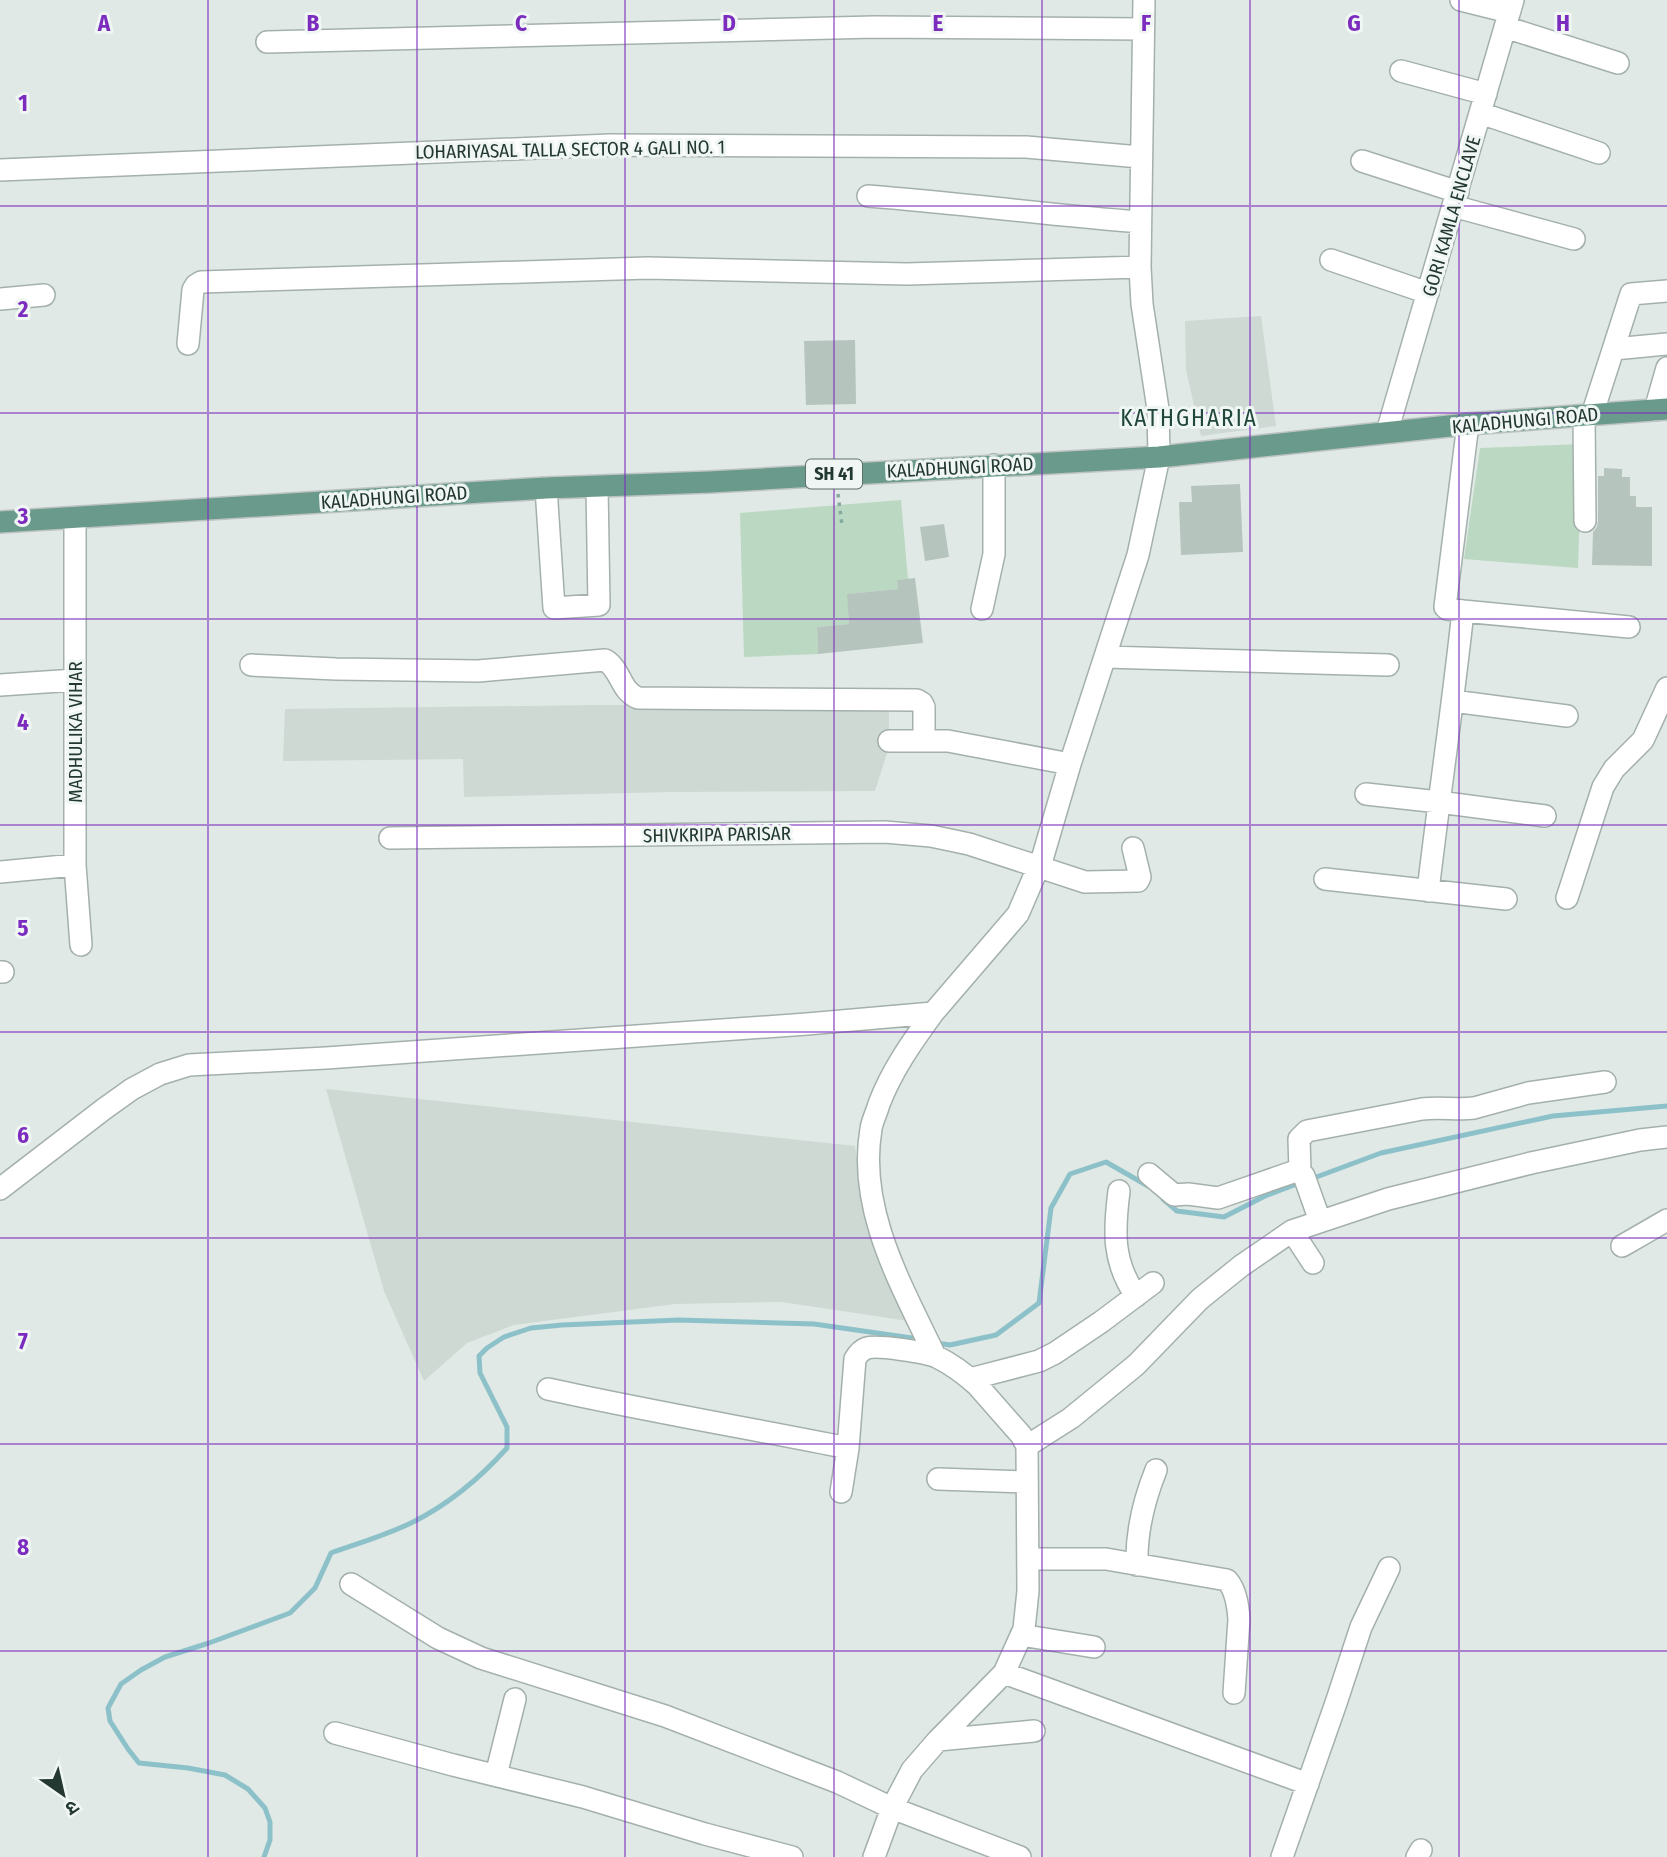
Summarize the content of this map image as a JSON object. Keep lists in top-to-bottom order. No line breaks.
{"streets":{"main road":["KALADHUNGI ROAD","SH 41"],"street":["LOHARIYASAL TALLA SECTOR 4 GALI NO. 1","GORI KAMLA ENCLAVE","MADHULIKA VIHAR","SHIVKRIPA PARISAR"]},"crossings":[["GORI KAMLA ENCLAVE","KALADHUNGI ROAD"],["KALADHUNGI ROAD","MADHULIKA VIHAR"]],"districts":["KATHGHARIA"],"north":"bottom right","grid":{"columns":["A","B","C","D","E","F","G","H"],"rows":["1","2","3","4","5","6","7","8"]}}
